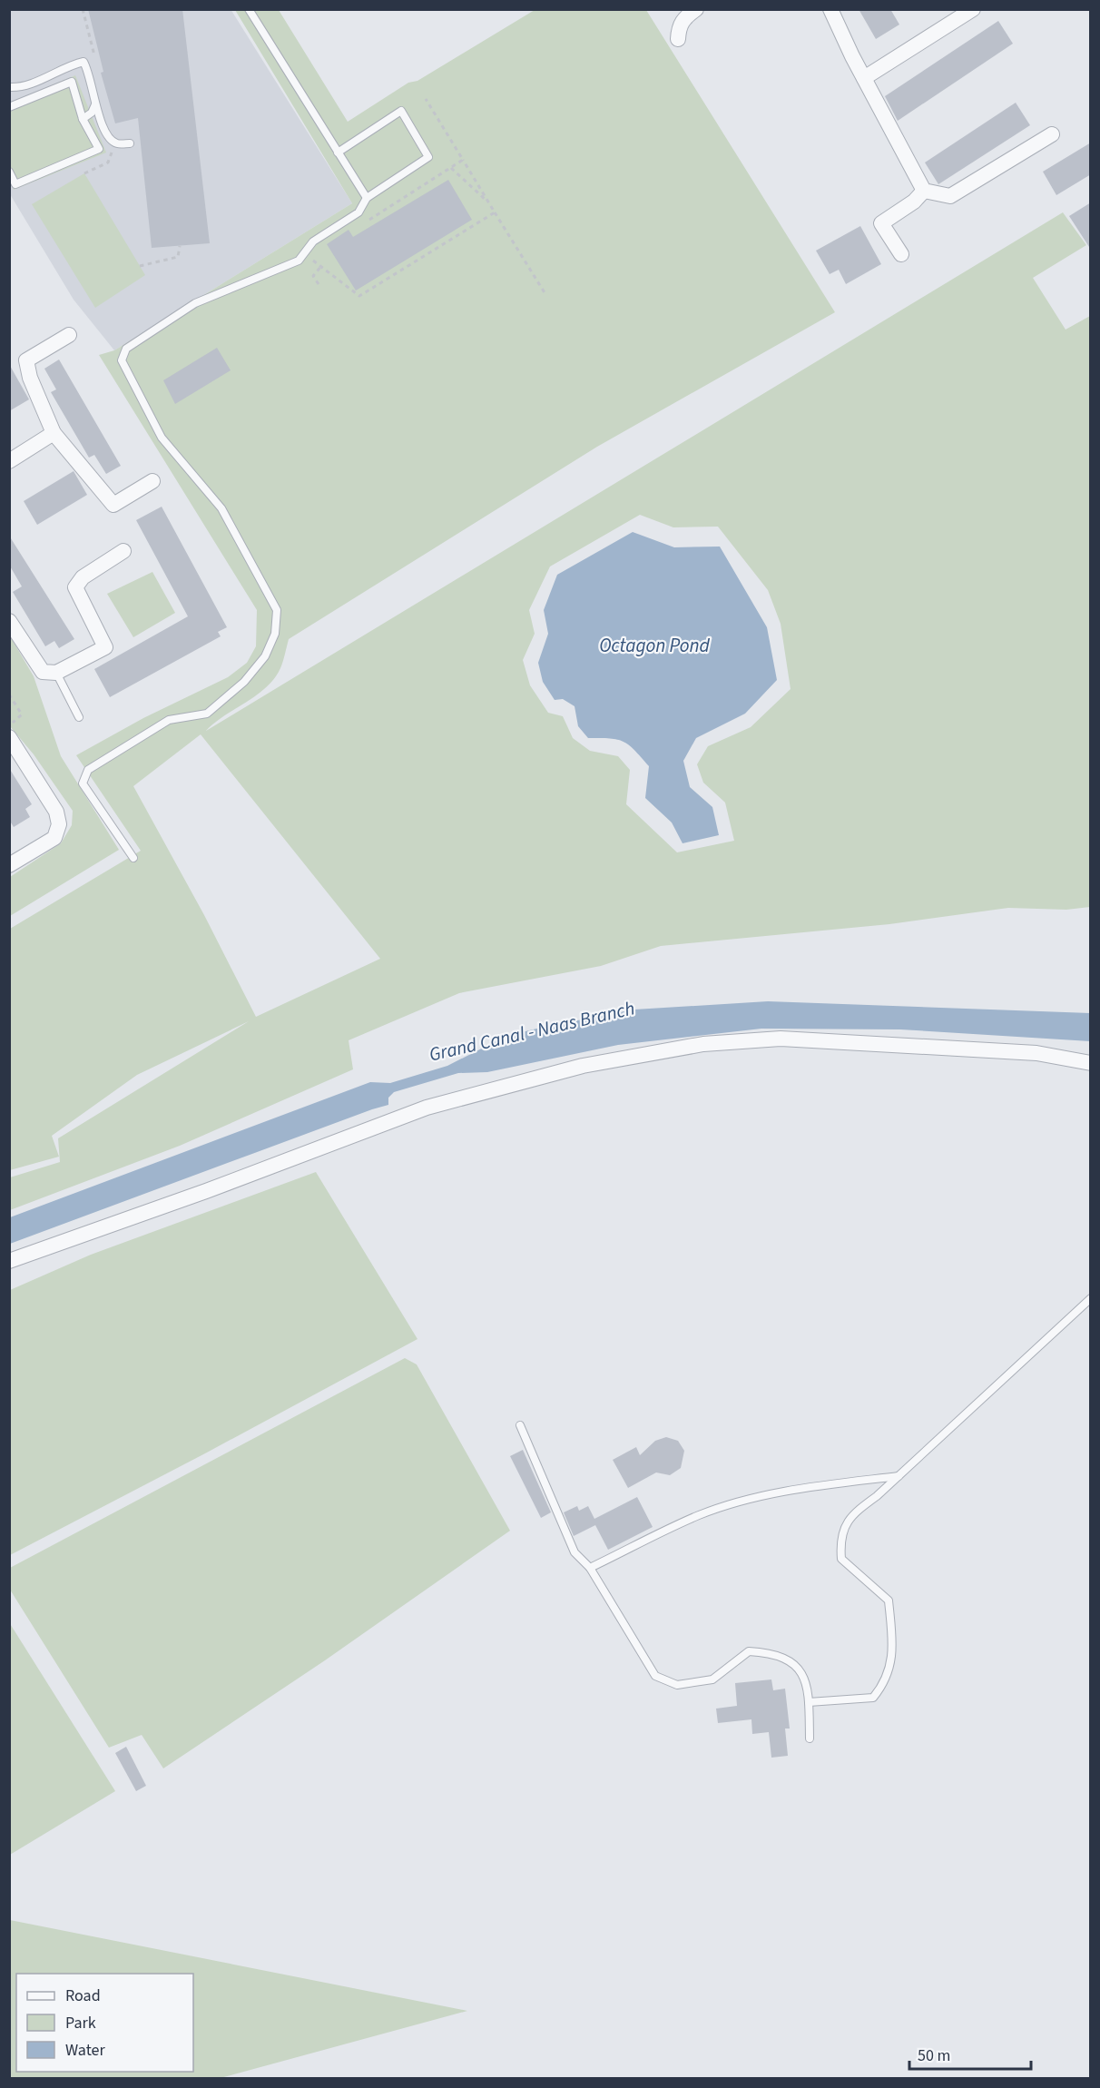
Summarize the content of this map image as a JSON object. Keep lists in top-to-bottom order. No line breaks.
{"water":["Octagon Pond","Grand Canal - Naas Branch"],"legend":["Road","Park","Water"],"scale_bar":"50 m"}
